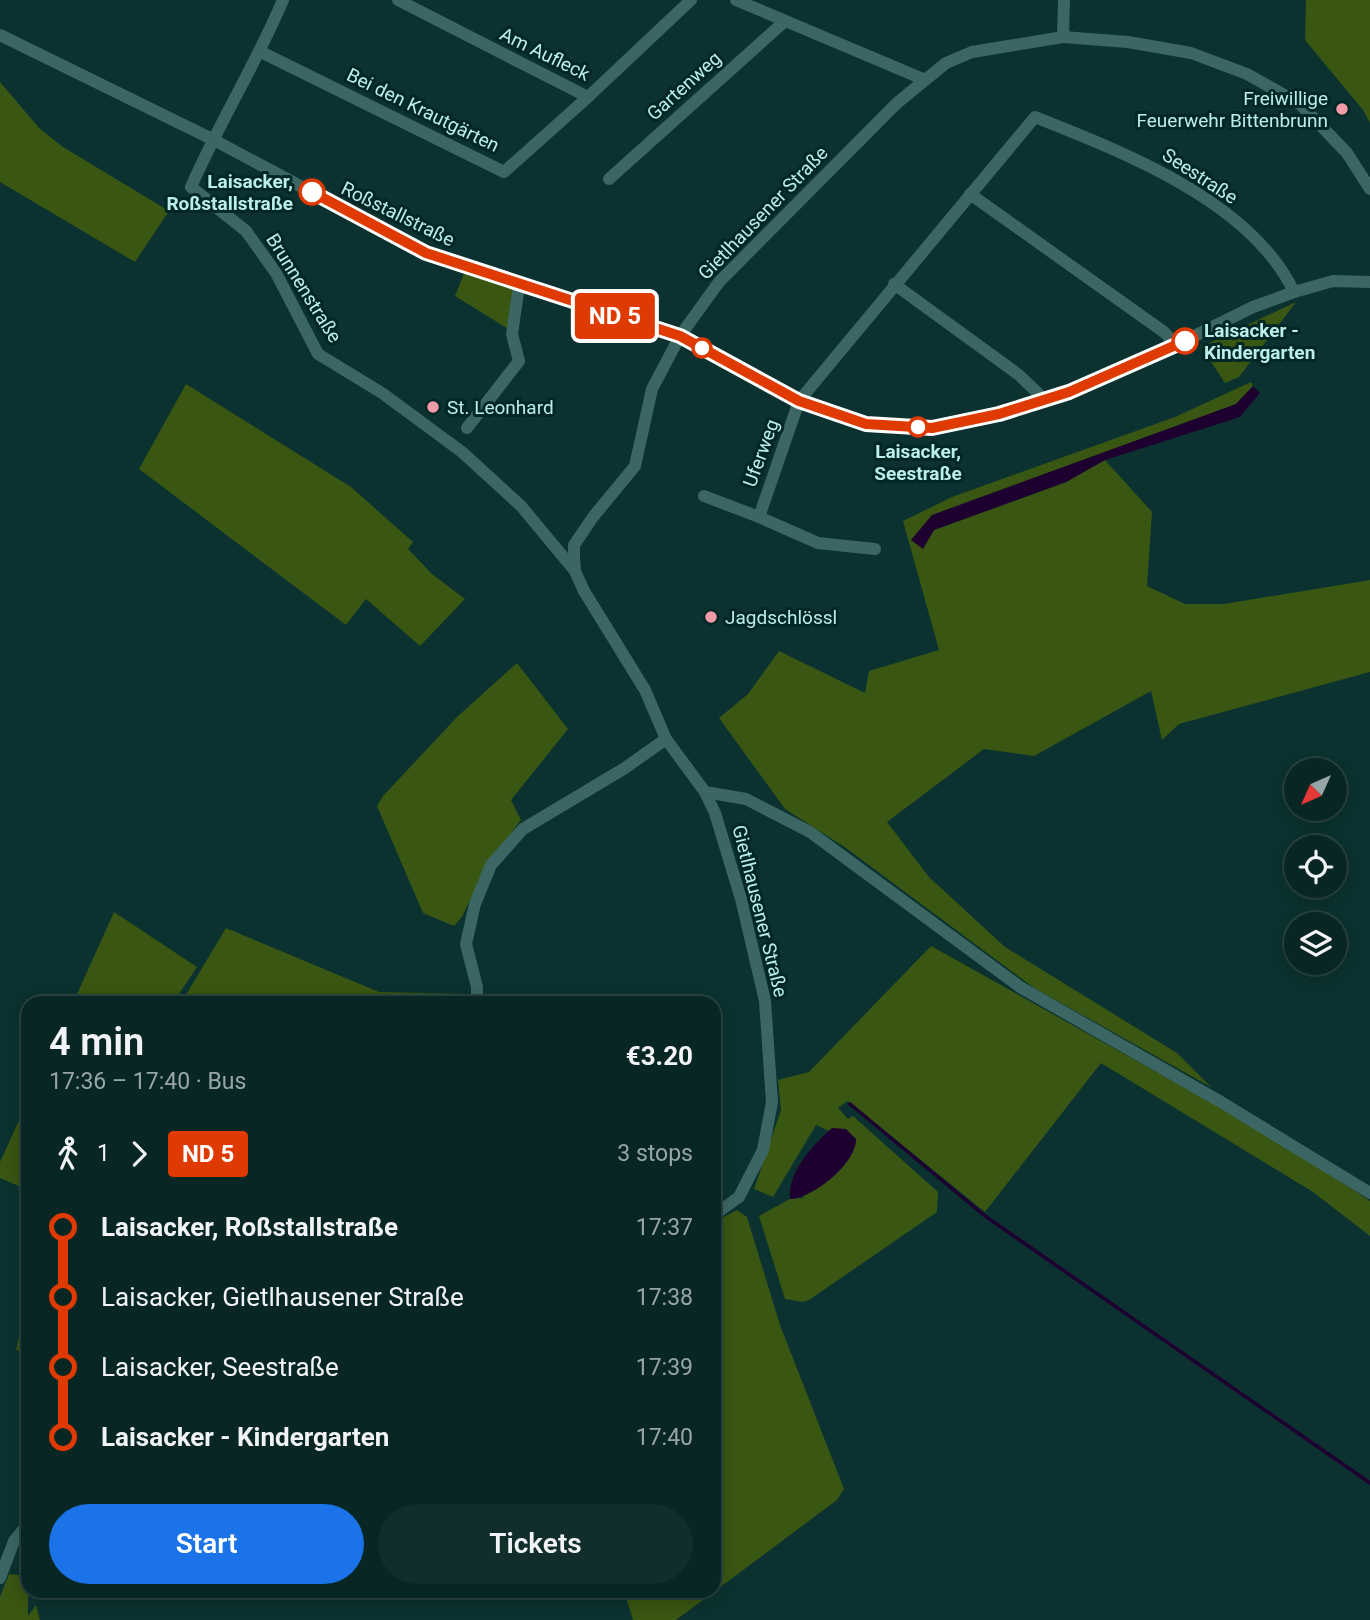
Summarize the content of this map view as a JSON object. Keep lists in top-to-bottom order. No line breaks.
{"streets":{"street":["Am Aufleck","Gartenweg","Bei den Krautgärten","Seestraße","Gietlhausener Straße","Roßstallstraße","Brunnenstraße","Uferweg"]},"crossings":[["Am Aufleck","Bei den Krautgärten"],["Seestraße","Uferweg"],["Gietlhausener Straße","Roßstallstraße"],["Gietlhausener Straße","Brunnenstraße"],["Roßstallstraße","Brunnenstraße"]],"places":["Freiwillige Feuerwehr Bittenbrunn","Laisacker, Roßstallstraße","Laisacker - Kindergarten","St. Leonhard","Laisacker, Seestraße","Jagdschlössl"],"north":"bottom left","page":{"on_map":"ND 5","heading":["4 min","17:36 – 17:40 · Bus","€3.20"],"legs":["1","ND 5","3 stops"],"list":[{"name":"Laisacker, Roßstallstraße","value":"17:37"},{"name":"Laisacker, Gietlhausener Straße","value":"17:38"},{"name":"Laisacker, Seestraße","value":"17:39"},{"name":"Laisacker - Kindergarten","value":"17:40"}],"buttons":["Start","Tickets"]}}
